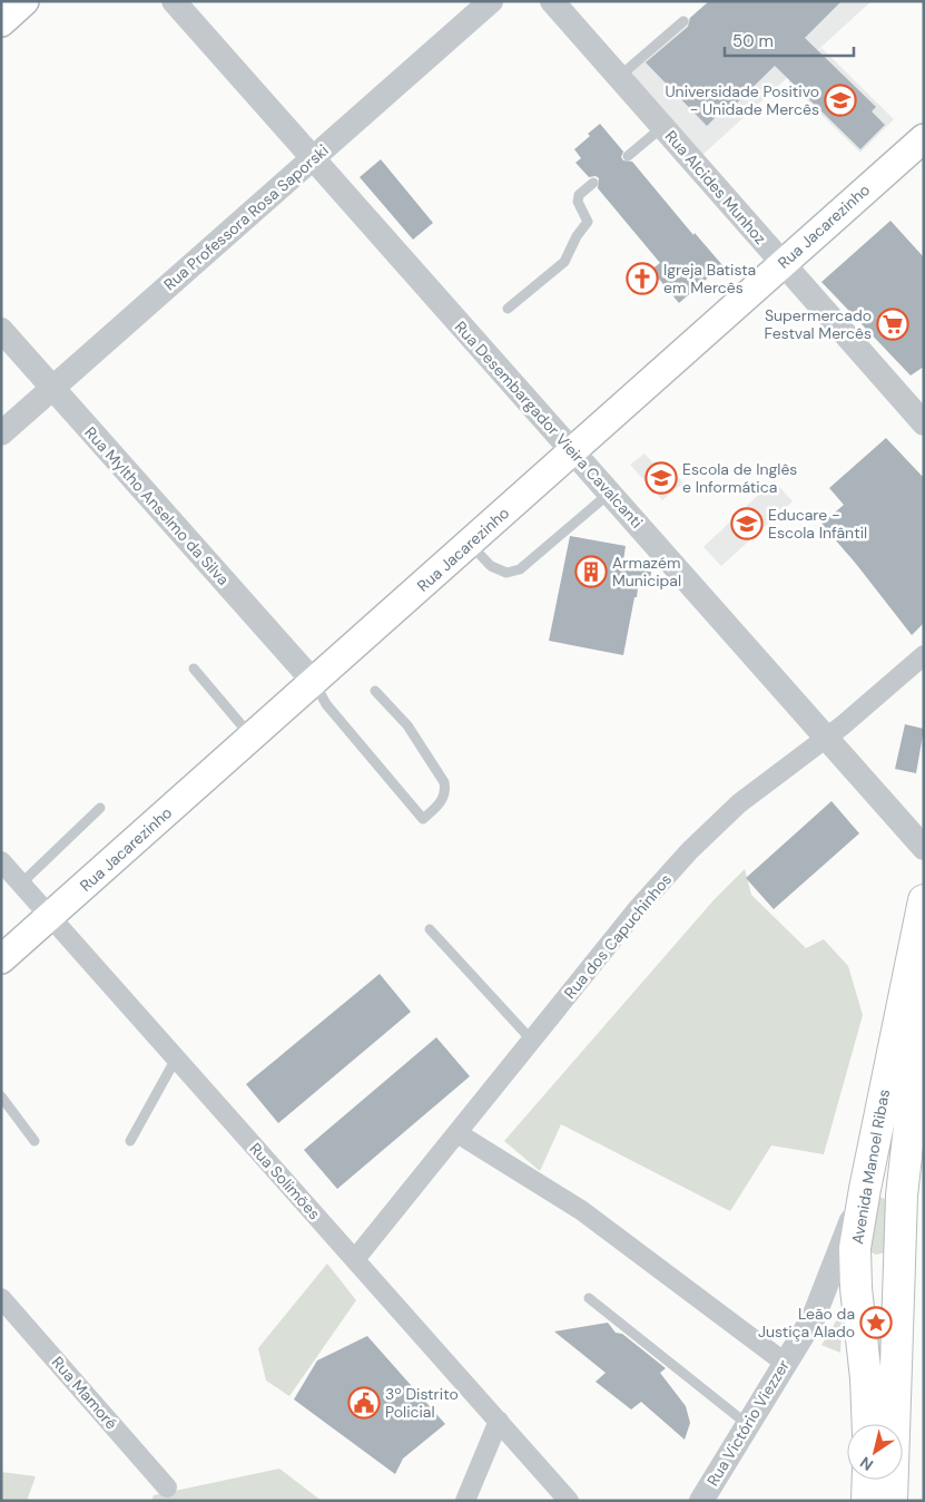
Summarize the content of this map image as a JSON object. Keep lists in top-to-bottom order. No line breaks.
{"streets":{"main road":["Rua Jacarezinho","Avenida Manoel Ribas"],"street":["Rua Alcides Munhoz","Rua Professora Rosa Saporski","Rua Desembargador Vieira Cavalcanti","Rua Myltho Anselmo da Silva","Rua dos Capuchinhos","Rua Solimões","Rua Mamoré","Rua Victório Viezzer"]},"crossings":[["Rua Alcides Munhoz","Rua Jacarezinho"],["Rua Professora Rosa Saporski","Rua Desembargador Vieira Cavalcanti"],["Rua Professora Rosa Saporski","Rua Myltho Anselmo da Silva"],["Rua Jacarezinho","Rua Desembargador Vieira Cavalcanti"],["Rua Jacarezinho","Rua Myltho Anselmo da Silva"],["Rua Jacarezinho","Rua Solimões"],["Rua Desembargador Vieira Cavalcanti","Rua dos Capuchinhos"],["Rua dos Capuchinhos","Rua Solimões"],["Avenida Manoel Ribas","Rua Victório Viezzer"]],"places":{"school or university":["Universidade Positivo - Unidade Mercês","Escola de Inglês e Informática","Educare - Escola Infântil"],"church":["Igreja Batista em Mercês"],"supermarket":["Supermercado Festval Mercês"],"building":["Armazém Municipal"],"place":["Leão da Justiça Alado"],"public building":["3º Distrito Policial"]},"scale_bar":"50 m","north":"bottom left"}
